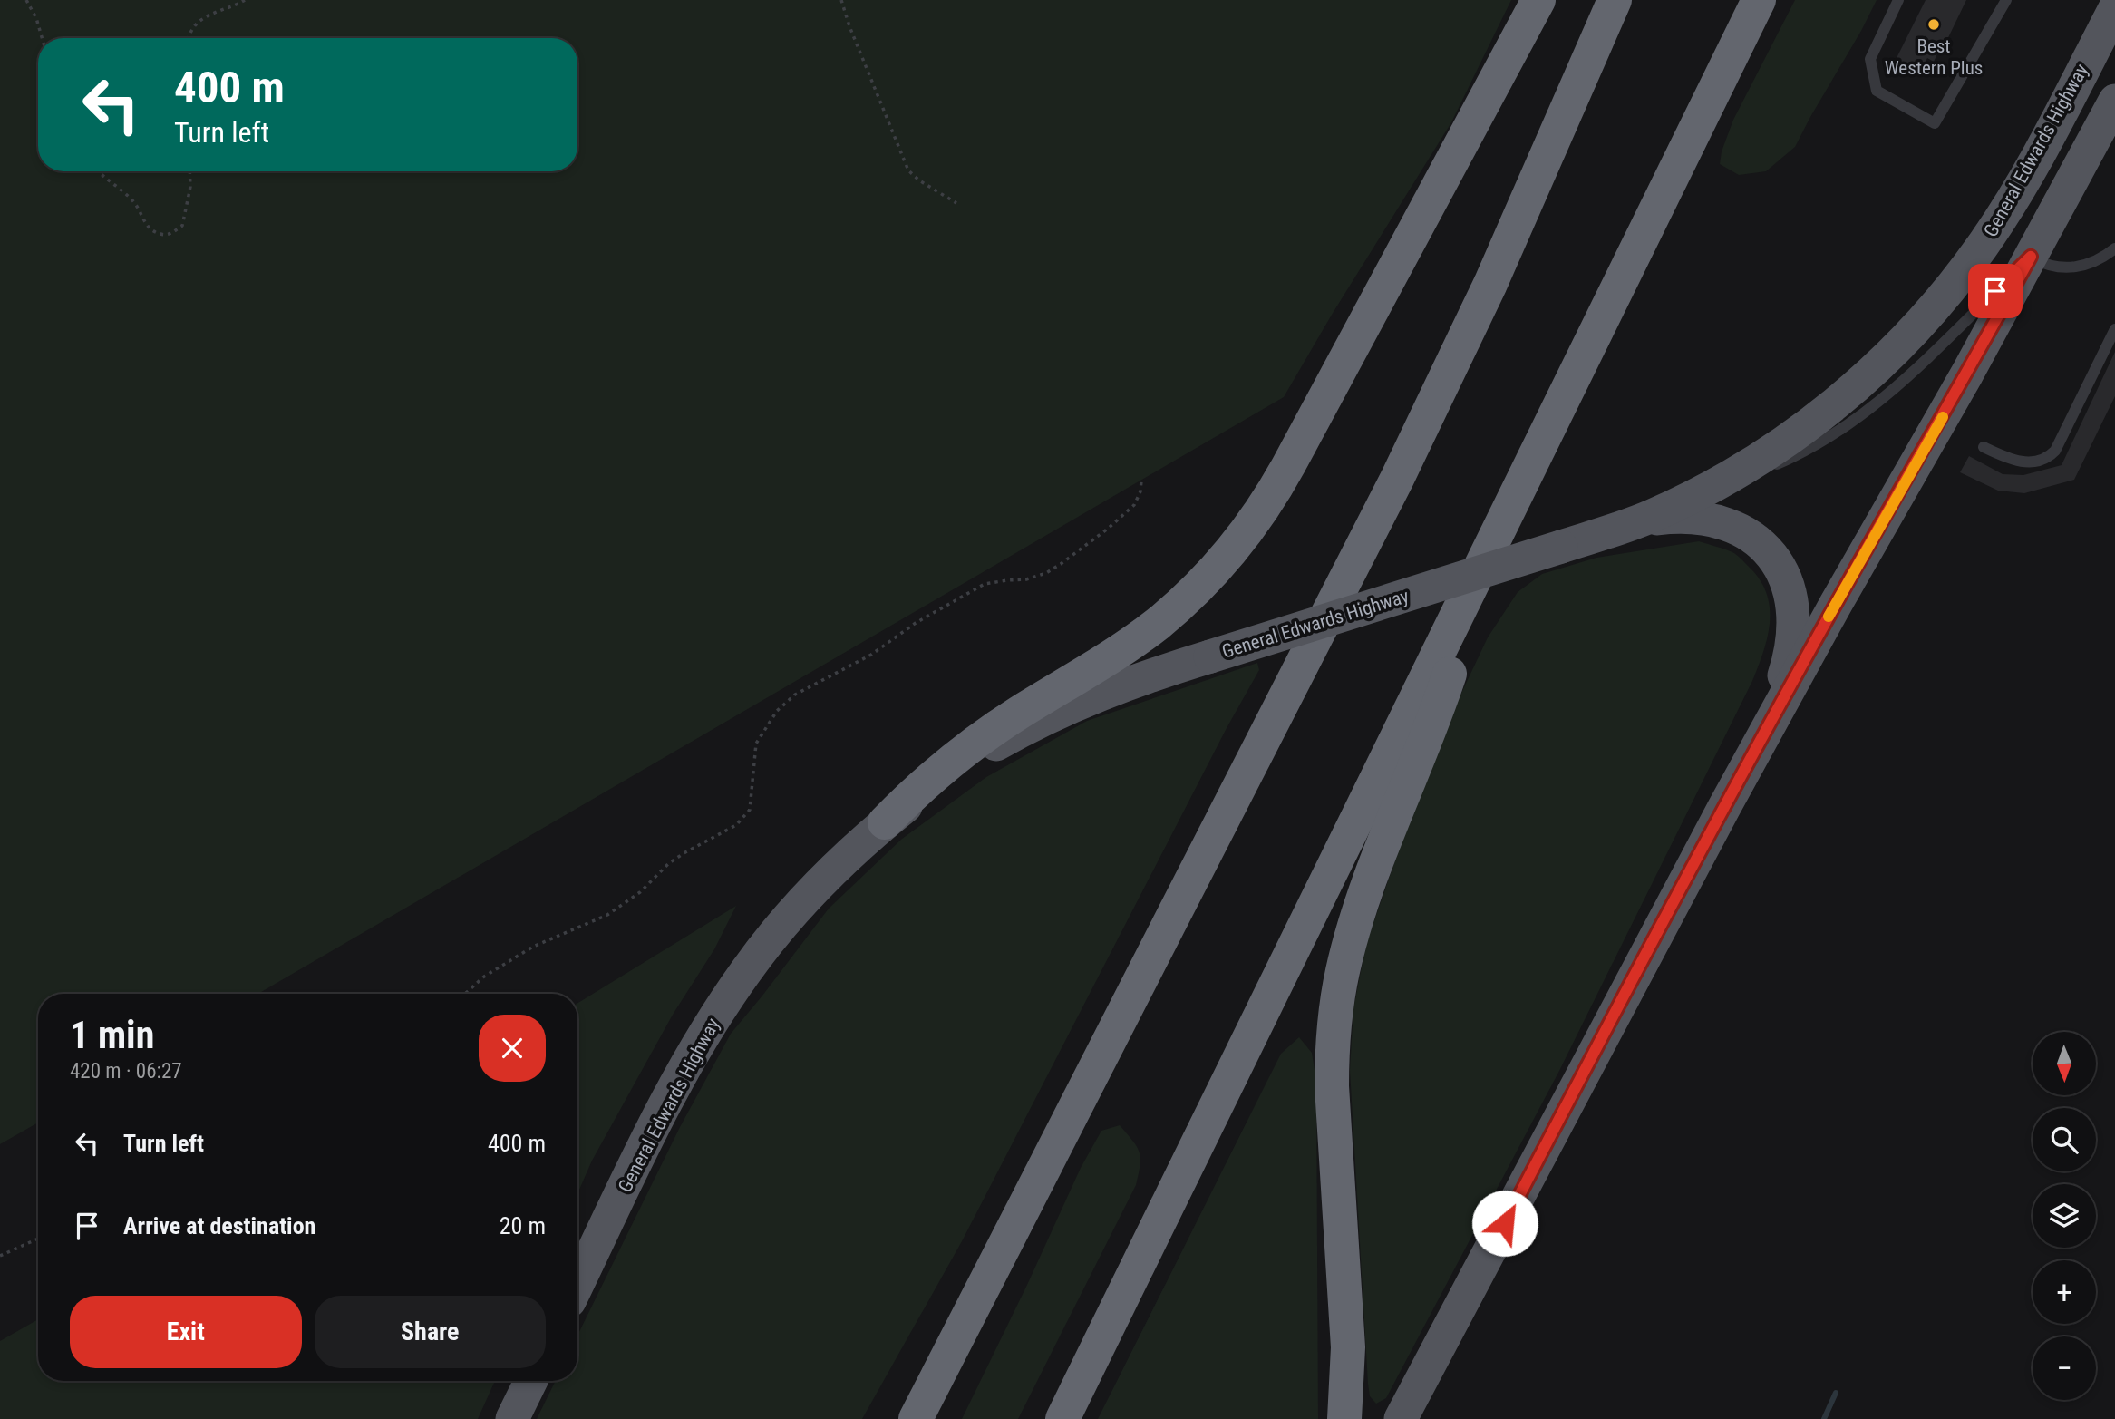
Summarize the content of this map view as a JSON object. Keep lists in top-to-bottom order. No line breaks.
{"streets":{"main road":["General Edwards Highway"]},"places":["Best Western Plus"],"north":"bottom","page":{"turn":["400 m","Turn left"],"heading":["1 min","420 m · 06:27"],"map_buttons":["+","−"],"list":[{"name":"Turn left","value":"400 m"},{"name":"Arrive at destination","value":"20 m"}],"buttons":["Exit","Share"]}}
